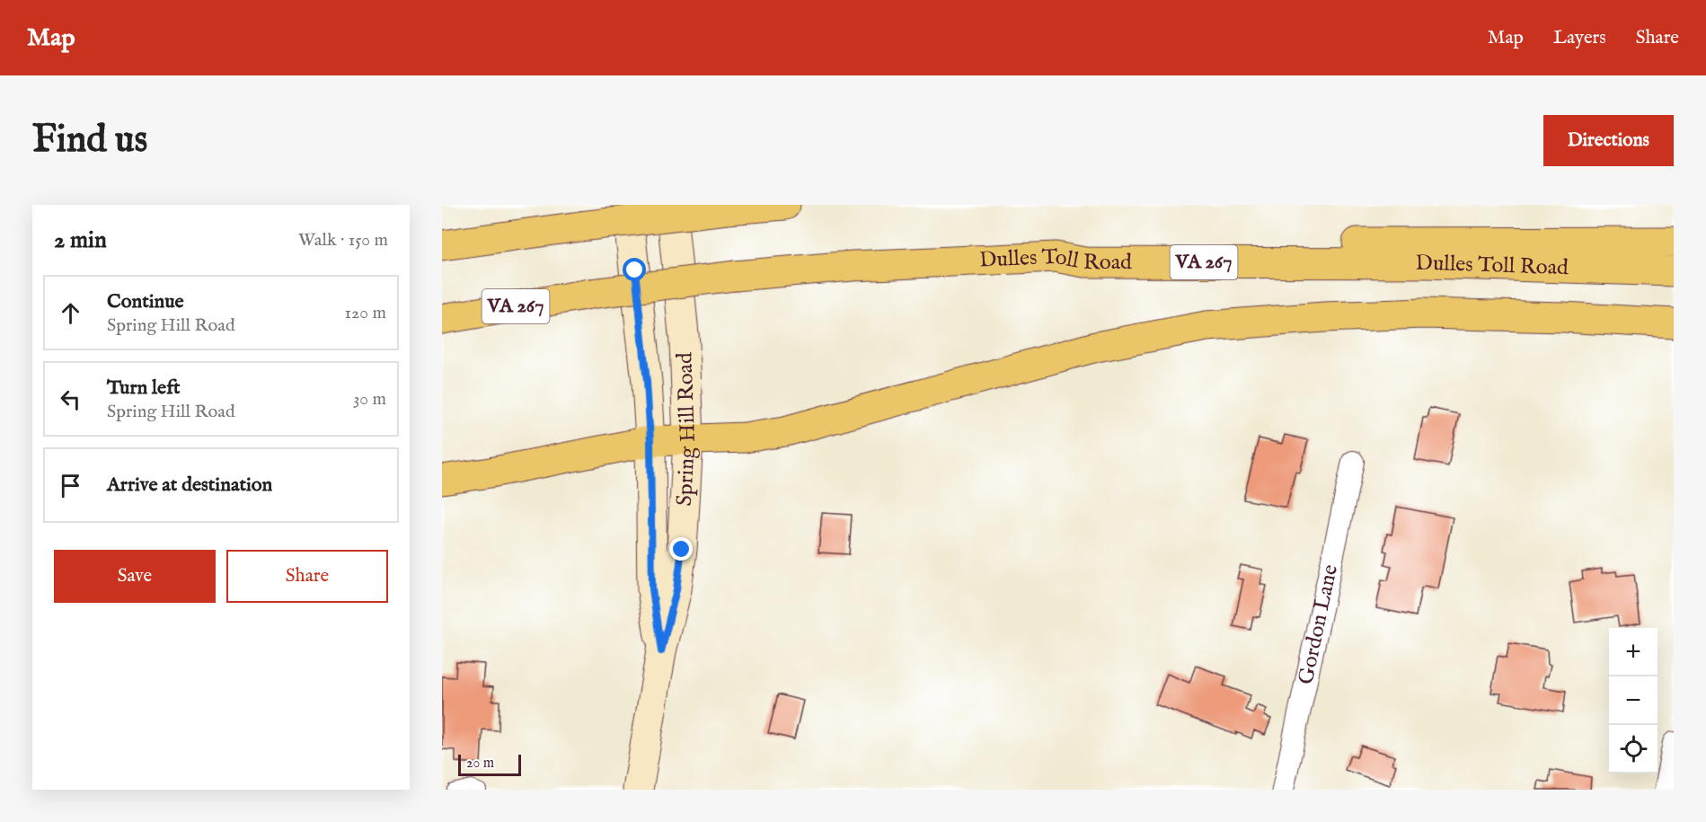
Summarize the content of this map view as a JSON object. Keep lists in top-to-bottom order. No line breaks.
{"streets":{"highway":["Dulles Toll Road","VA 267"],"main road":["Spring Hill Road"],"street":["Gordon Lane"]},"scale_bar":"20 m","page":{"header":"Map","nav":["Map","Layers","Share"],"buttons":["Directions",["Save","Share"]],"title":"Find us","heading":["2 min","Walk · 150 m"],"list":[["Continue","Spring Hill Road","120 m"],["Turn left","Spring Hill Road","30 m"],"Arrive at destination"],"map_buttons":["+","−"],"scale":"20 m"}}
